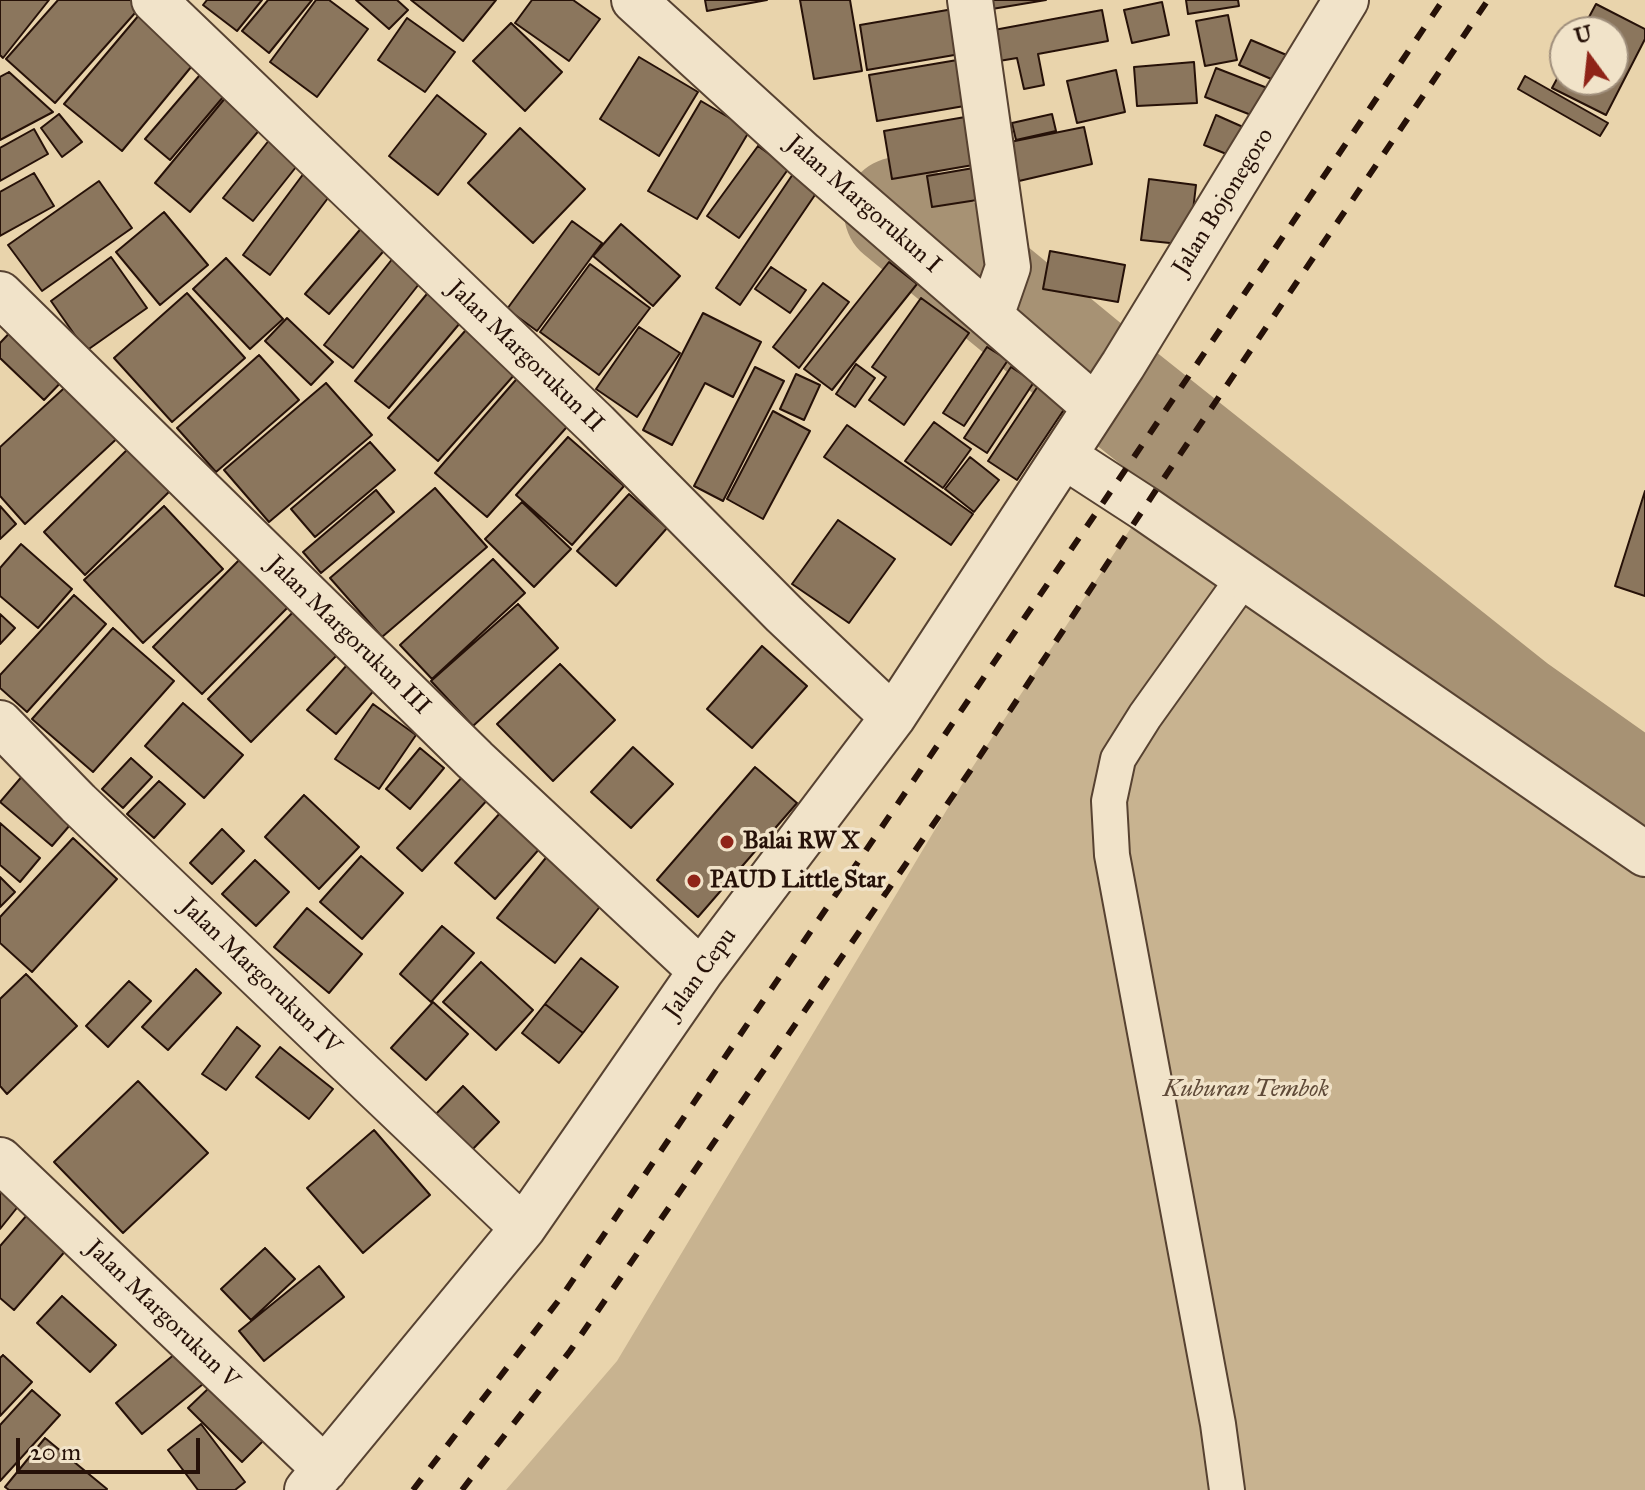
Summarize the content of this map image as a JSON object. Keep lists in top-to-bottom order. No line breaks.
{"streets":{"street":["Jalan Bojonegoro","Jalan Margorukun I","Jalan Margorukun II","Jalan Margorukun III","Jalan Cepu","Jalan Margorukun IV","Jalan Margorukun V"]},"crossings":[["Jalan Bojonegoro","Jalan Margorukun I"],["Jalan Bojonegoro","Jalan Cepu"],["Jalan Margorukun I","Jalan Cepu"],["Jalan Margorukun II","Jalan Cepu"],["Jalan Margorukun III","Jalan Cepu"],["Jalan Cepu","Jalan Margorukun IV"],["Jalan Cepu","Jalan Margorukun V"]],"parks":["Kuburan Tembok"],"places":["Balai RW X","PAUD Little Star"],"scale_bar":"20 m","north":"top"}
